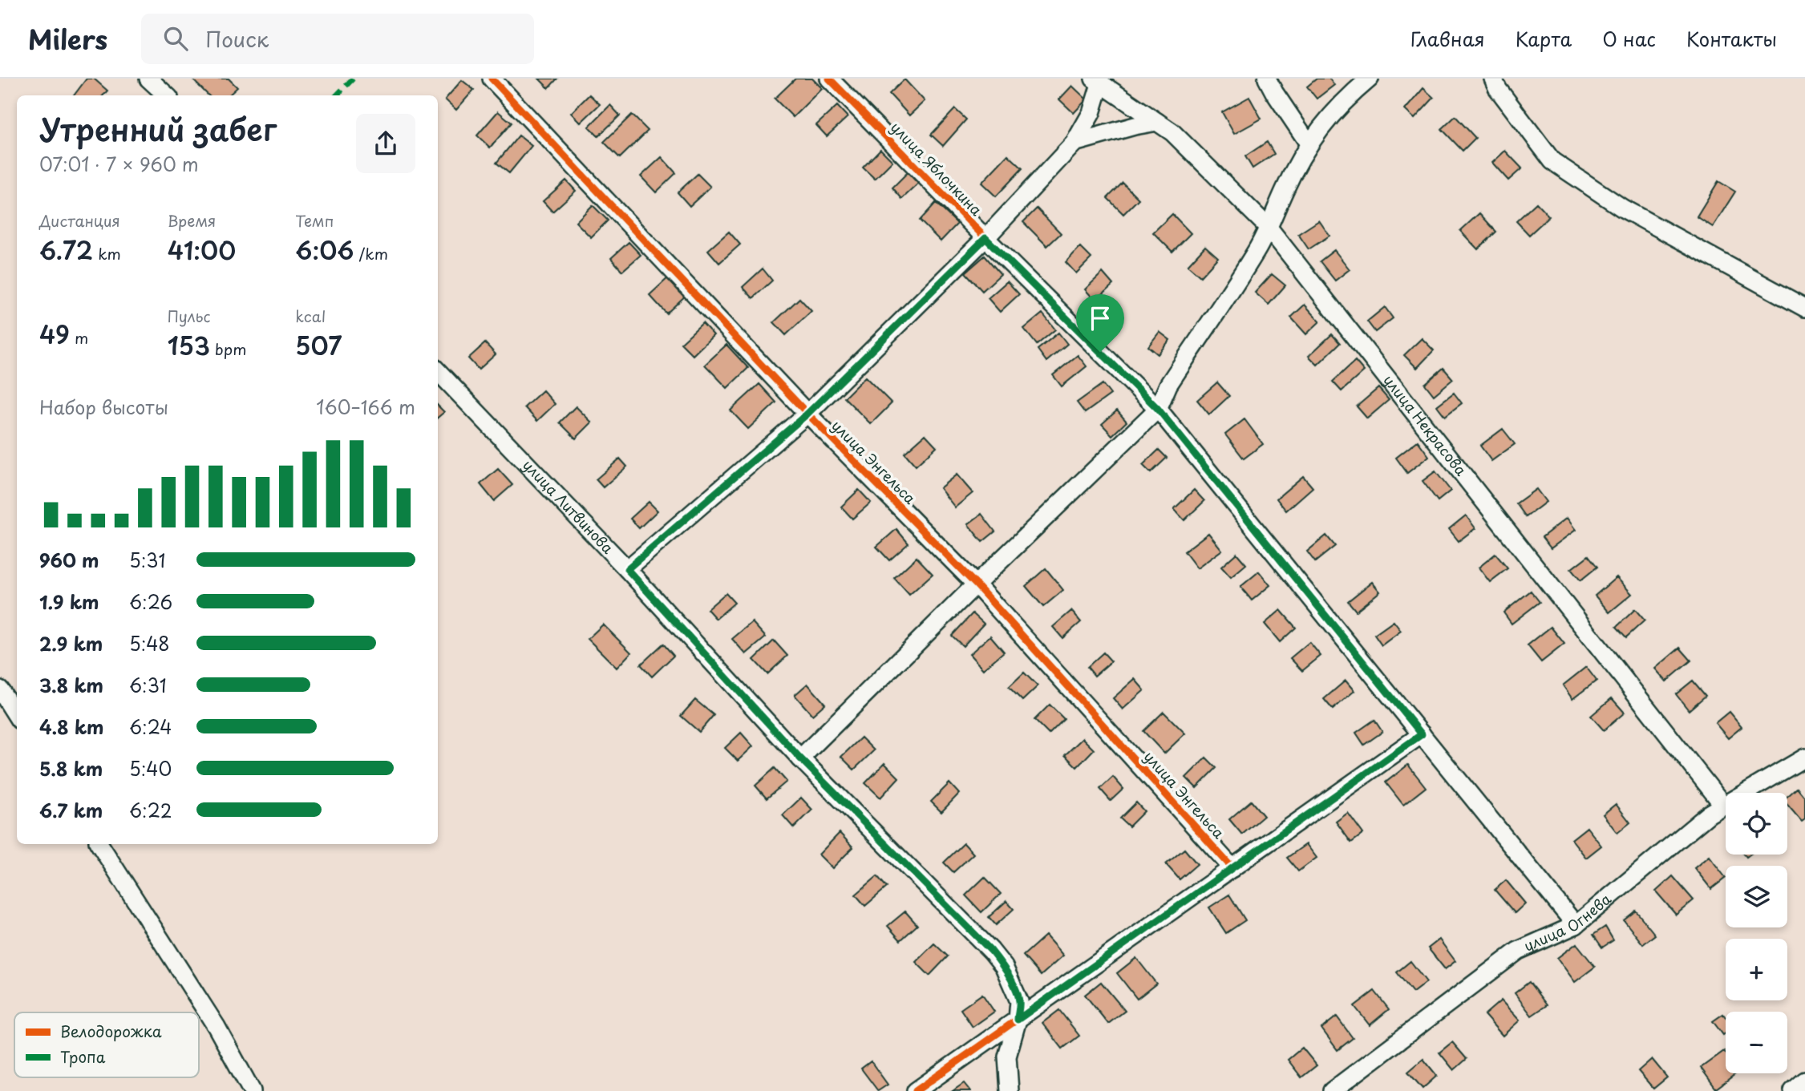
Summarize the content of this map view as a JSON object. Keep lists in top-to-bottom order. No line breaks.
{"streets":{"street":["улица Яблочкина","улица Некрасова","улица Энгельса","улица Литвинова","улица Огнева"]},"crossings":[["улица Яблочкина","улица Огнева"],["улица Некрасова","улица Огнева"]],"legend":["Велодорожка","Тропа"],"page":{"header":"Milers","search":"Поиск","nav":["Главная","Карта","О нас","Контакты"],"heading":["Утренний забег","07:01 · 7 × 960 m"],"stats":[["Дистанция","6.72 km"],["Время","41:00"],["Темп","6:06 /km"],["49 m"],["Пульс","153 bpm"],["kcal","507"]],"chart":["Набор высоты","160–166 m"],"list":[{"name":"960 m","note":"5:31"},{"name":"1.9 km","note":"6:26"},{"name":"2.9 km","note":"5:48"},{"name":"3.8 km","note":"6:31"},{"name":"4.8 km","note":"6:24"},{"name":"5.8 km","note":"5:40"},{"name":"6.7 km","note":"6:22"}],"map_buttons":["+","−"]}}
